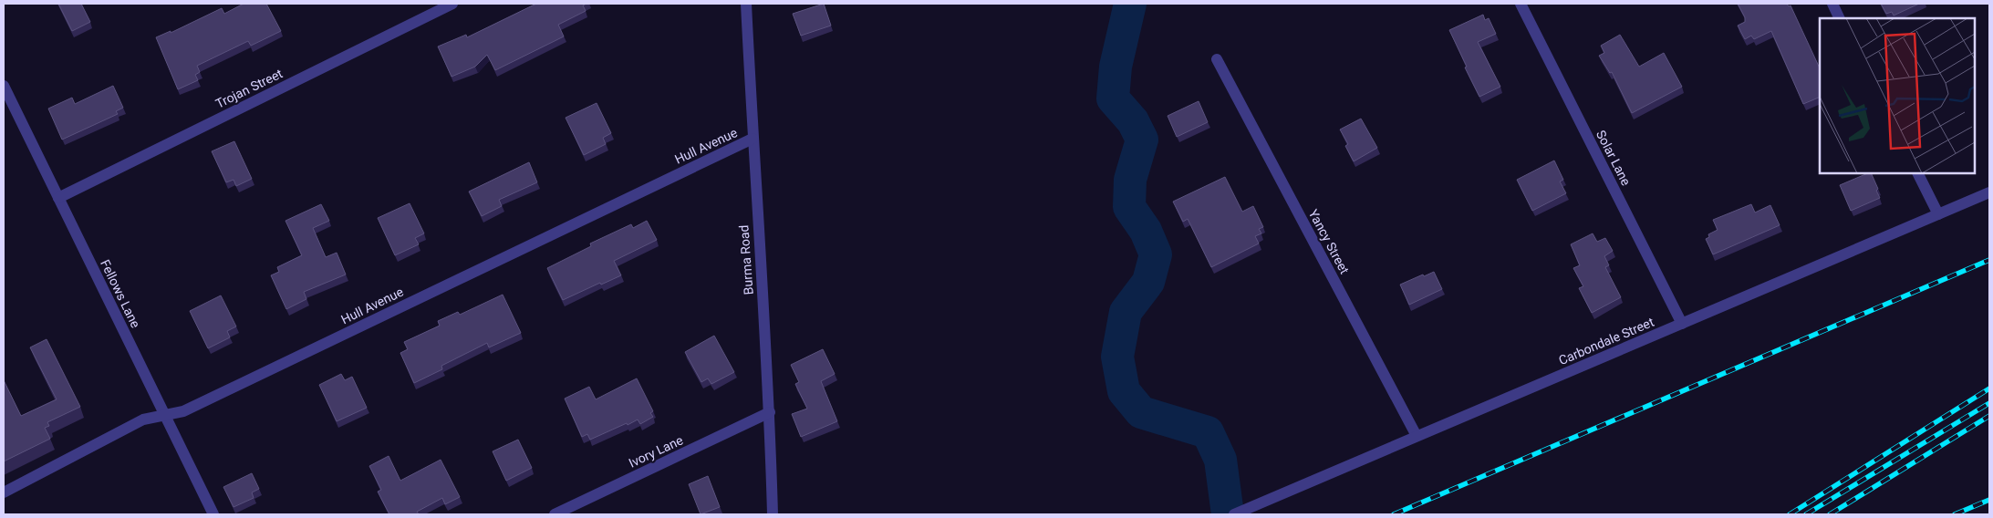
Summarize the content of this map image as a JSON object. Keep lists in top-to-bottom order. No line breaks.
{"streets":{"street":["Trojan Street","Hull Avenue","Solar Lane","Yancy Street","Burma Road","Fellows Lane","Carbondale Street","Ivory Lane"]},"crossings":[["Trojan Street","Fellows Lane"],["Hull Avenue","Burma Road"],["Hull Avenue","Fellows Lane"],["Solar Lane","Carbondale Street"],["Yancy Street","Carbondale Street"],["Burma Road","Ivory Lane"]]}
